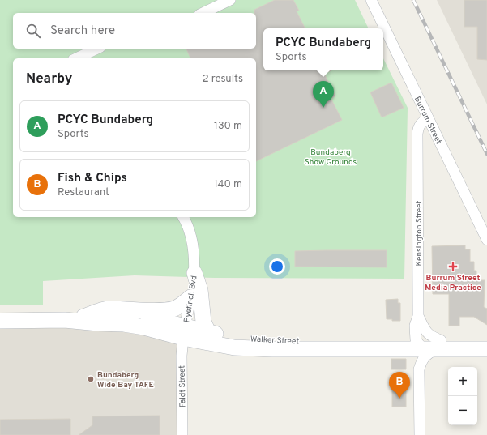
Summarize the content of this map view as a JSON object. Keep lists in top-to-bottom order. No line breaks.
{"streets":{"main road":["Walker Street"],"street":["Burrum Street","Kensington Street","Pyefinch Bvd","Faldt Street"]},"crossings":[["Burrum Street","Kensington Street"],["Kensington Street","Walker Street"],["Pyefinch Bvd","Walker Street"],["Pyefinch Bvd","Faldt Street"],["Walker Street","Faldt Street"]],"parks":["Bundaberg Show Grounds"],"places":{"health":["Burrum Street Media Practice"],"other":["Bundaberg Wide Bay TAFE"]},"page":{"search":"Search here","popup":["PCYC Bundaberg","Sports"],"heading":["Nearby","2 results"],"pins":["A","B"],"list":[{"mark":"A","name":"PCYC Bundaberg","note":"Sports","value":"130 m"},{"mark":"B","name":"Fish & Chips","note":"Restaurant","value":"140 m"}],"map_buttons":["+","−"]}}
